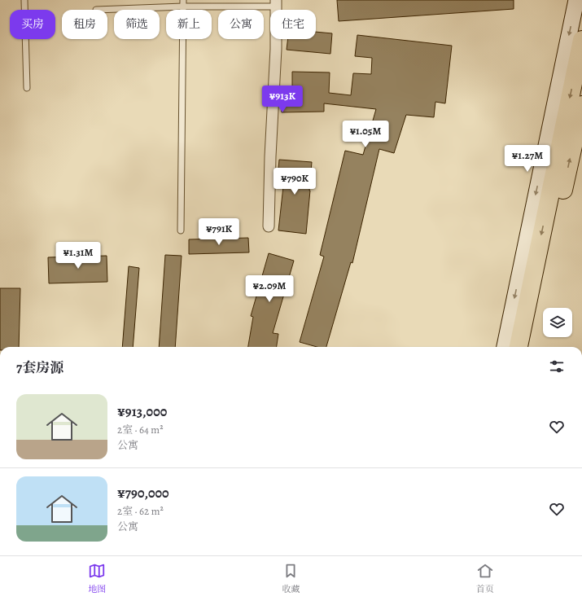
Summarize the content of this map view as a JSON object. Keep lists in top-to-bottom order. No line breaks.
{"page":{"chip":["买房","租房","筛选","新上","公寓","住宅"],"price":["¥913K","¥1.05M","¥1.27M","¥790K","¥791K","¥1.31M","¥2.09M"],"heading":"7套房源","list":[{"name":"¥913,000","note":"2室 · 64 m² · 公寓"},{"name":"¥790,000","note":"2室 · 62 m² · 公寓"}],"tabs":["地图","收藏","首页"]}}
